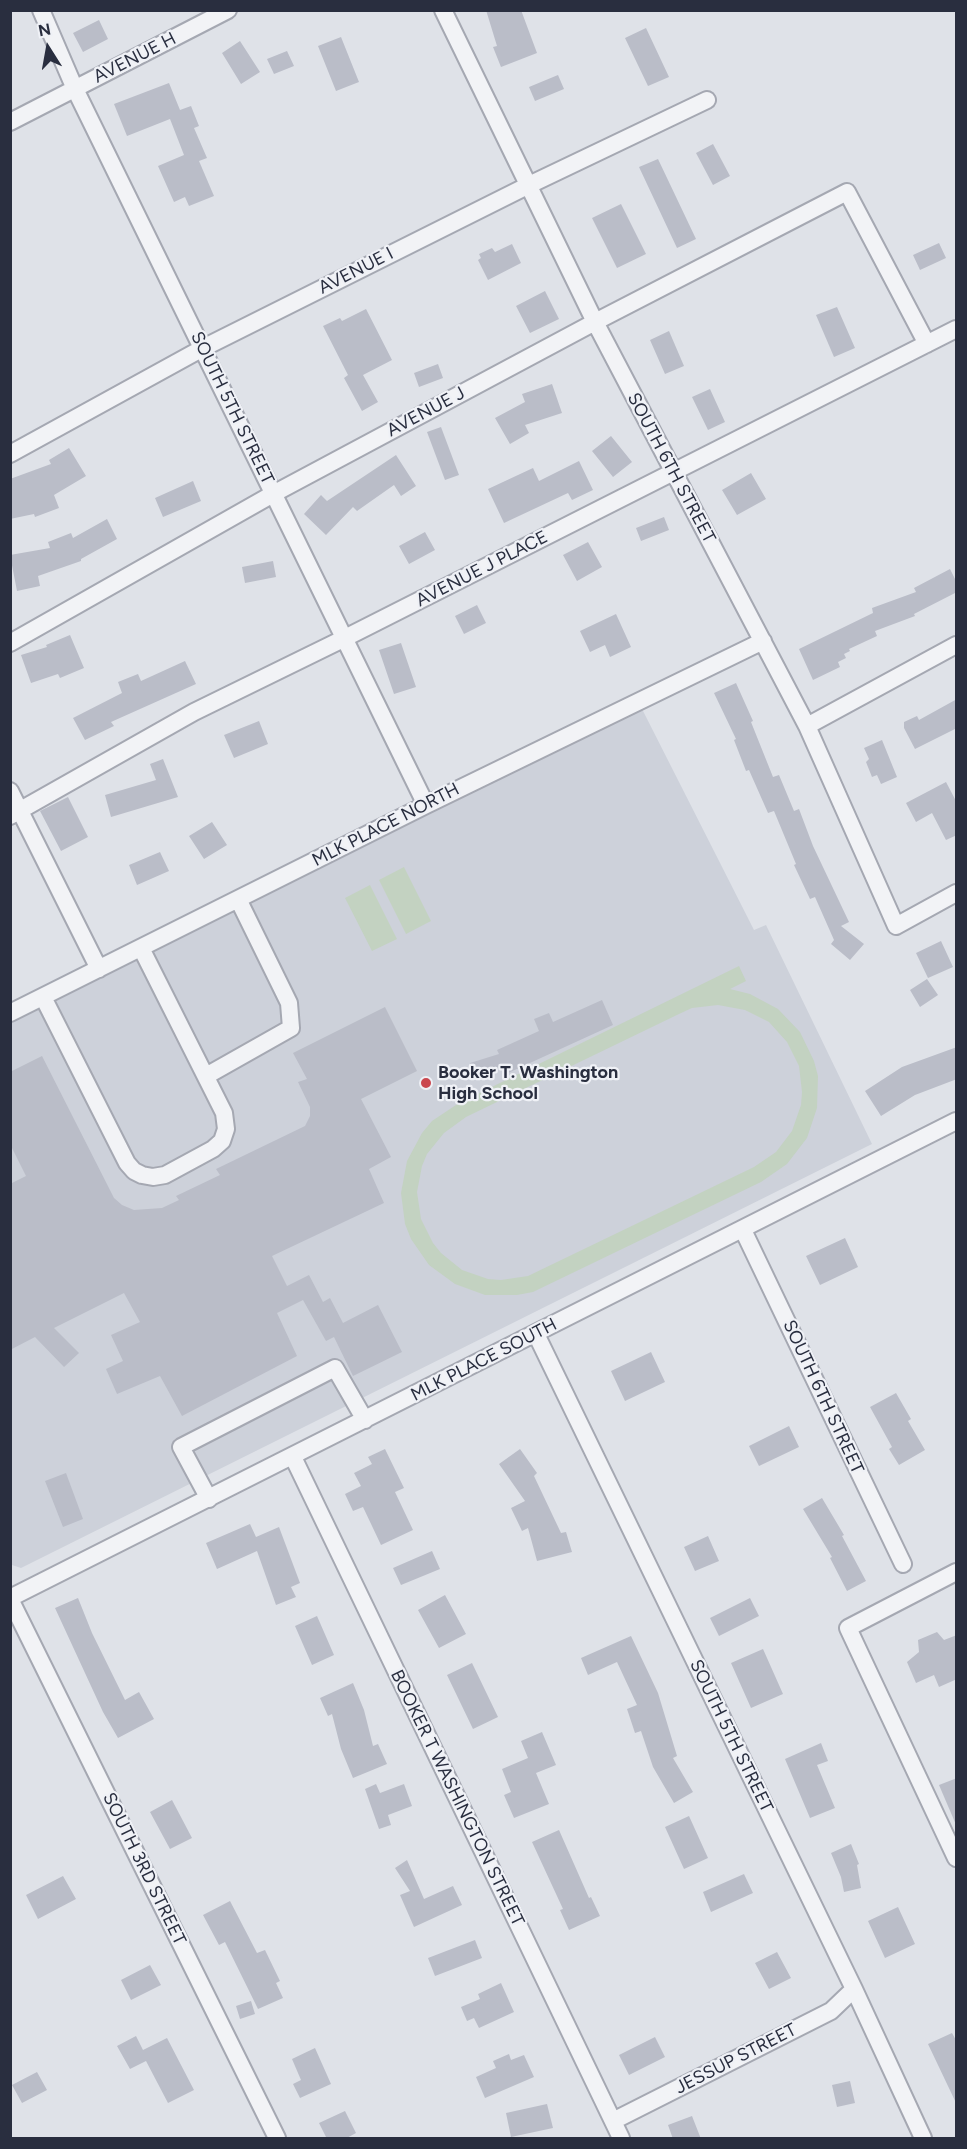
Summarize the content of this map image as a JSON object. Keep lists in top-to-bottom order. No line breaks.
{"streets":{"street":["AVENUE H","AVENUE I","SOUTH 5TH STREET","AVENUE J","SOUTH 6TH STREET","AVENUE J PLACE","MLK PLACE NORTH","MLK PLACE SOUTH","BOOKER T WASHINGTON STREET","SOUTH 3RD STREET","JESSUP STREET"]},"crossings":[["AVENUE H","SOUTH 5TH STREET"],["AVENUE I","SOUTH 5TH STREET"],["AVENUE I","SOUTH 6TH STREET"],["SOUTH 5TH STREET","AVENUE J"],["SOUTH 5TH STREET","AVENUE J PLACE"],["SOUTH 5TH STREET","MLK PLACE NORTH"],["SOUTH 5TH STREET","MLK PLACE SOUTH"],["SOUTH 5TH STREET","JESSUP STREET"],["AVENUE J","SOUTH 6TH STREET"],["AVENUE J","AVENUE J PLACE"],["SOUTH 6TH STREET","AVENUE J PLACE"],["SOUTH 6TH STREET","MLK PLACE NORTH"],["SOUTH 6TH STREET","MLK PLACE SOUTH"],["MLK PLACE SOUTH","BOOKER T WASHINGTON STREET"],["MLK PLACE SOUTH","SOUTH 3RD STREET"],["BOOKER T WASHINGTON STREET","JESSUP STREET"]],"places":["Booker T. Washington High School"],"north":"top"}
